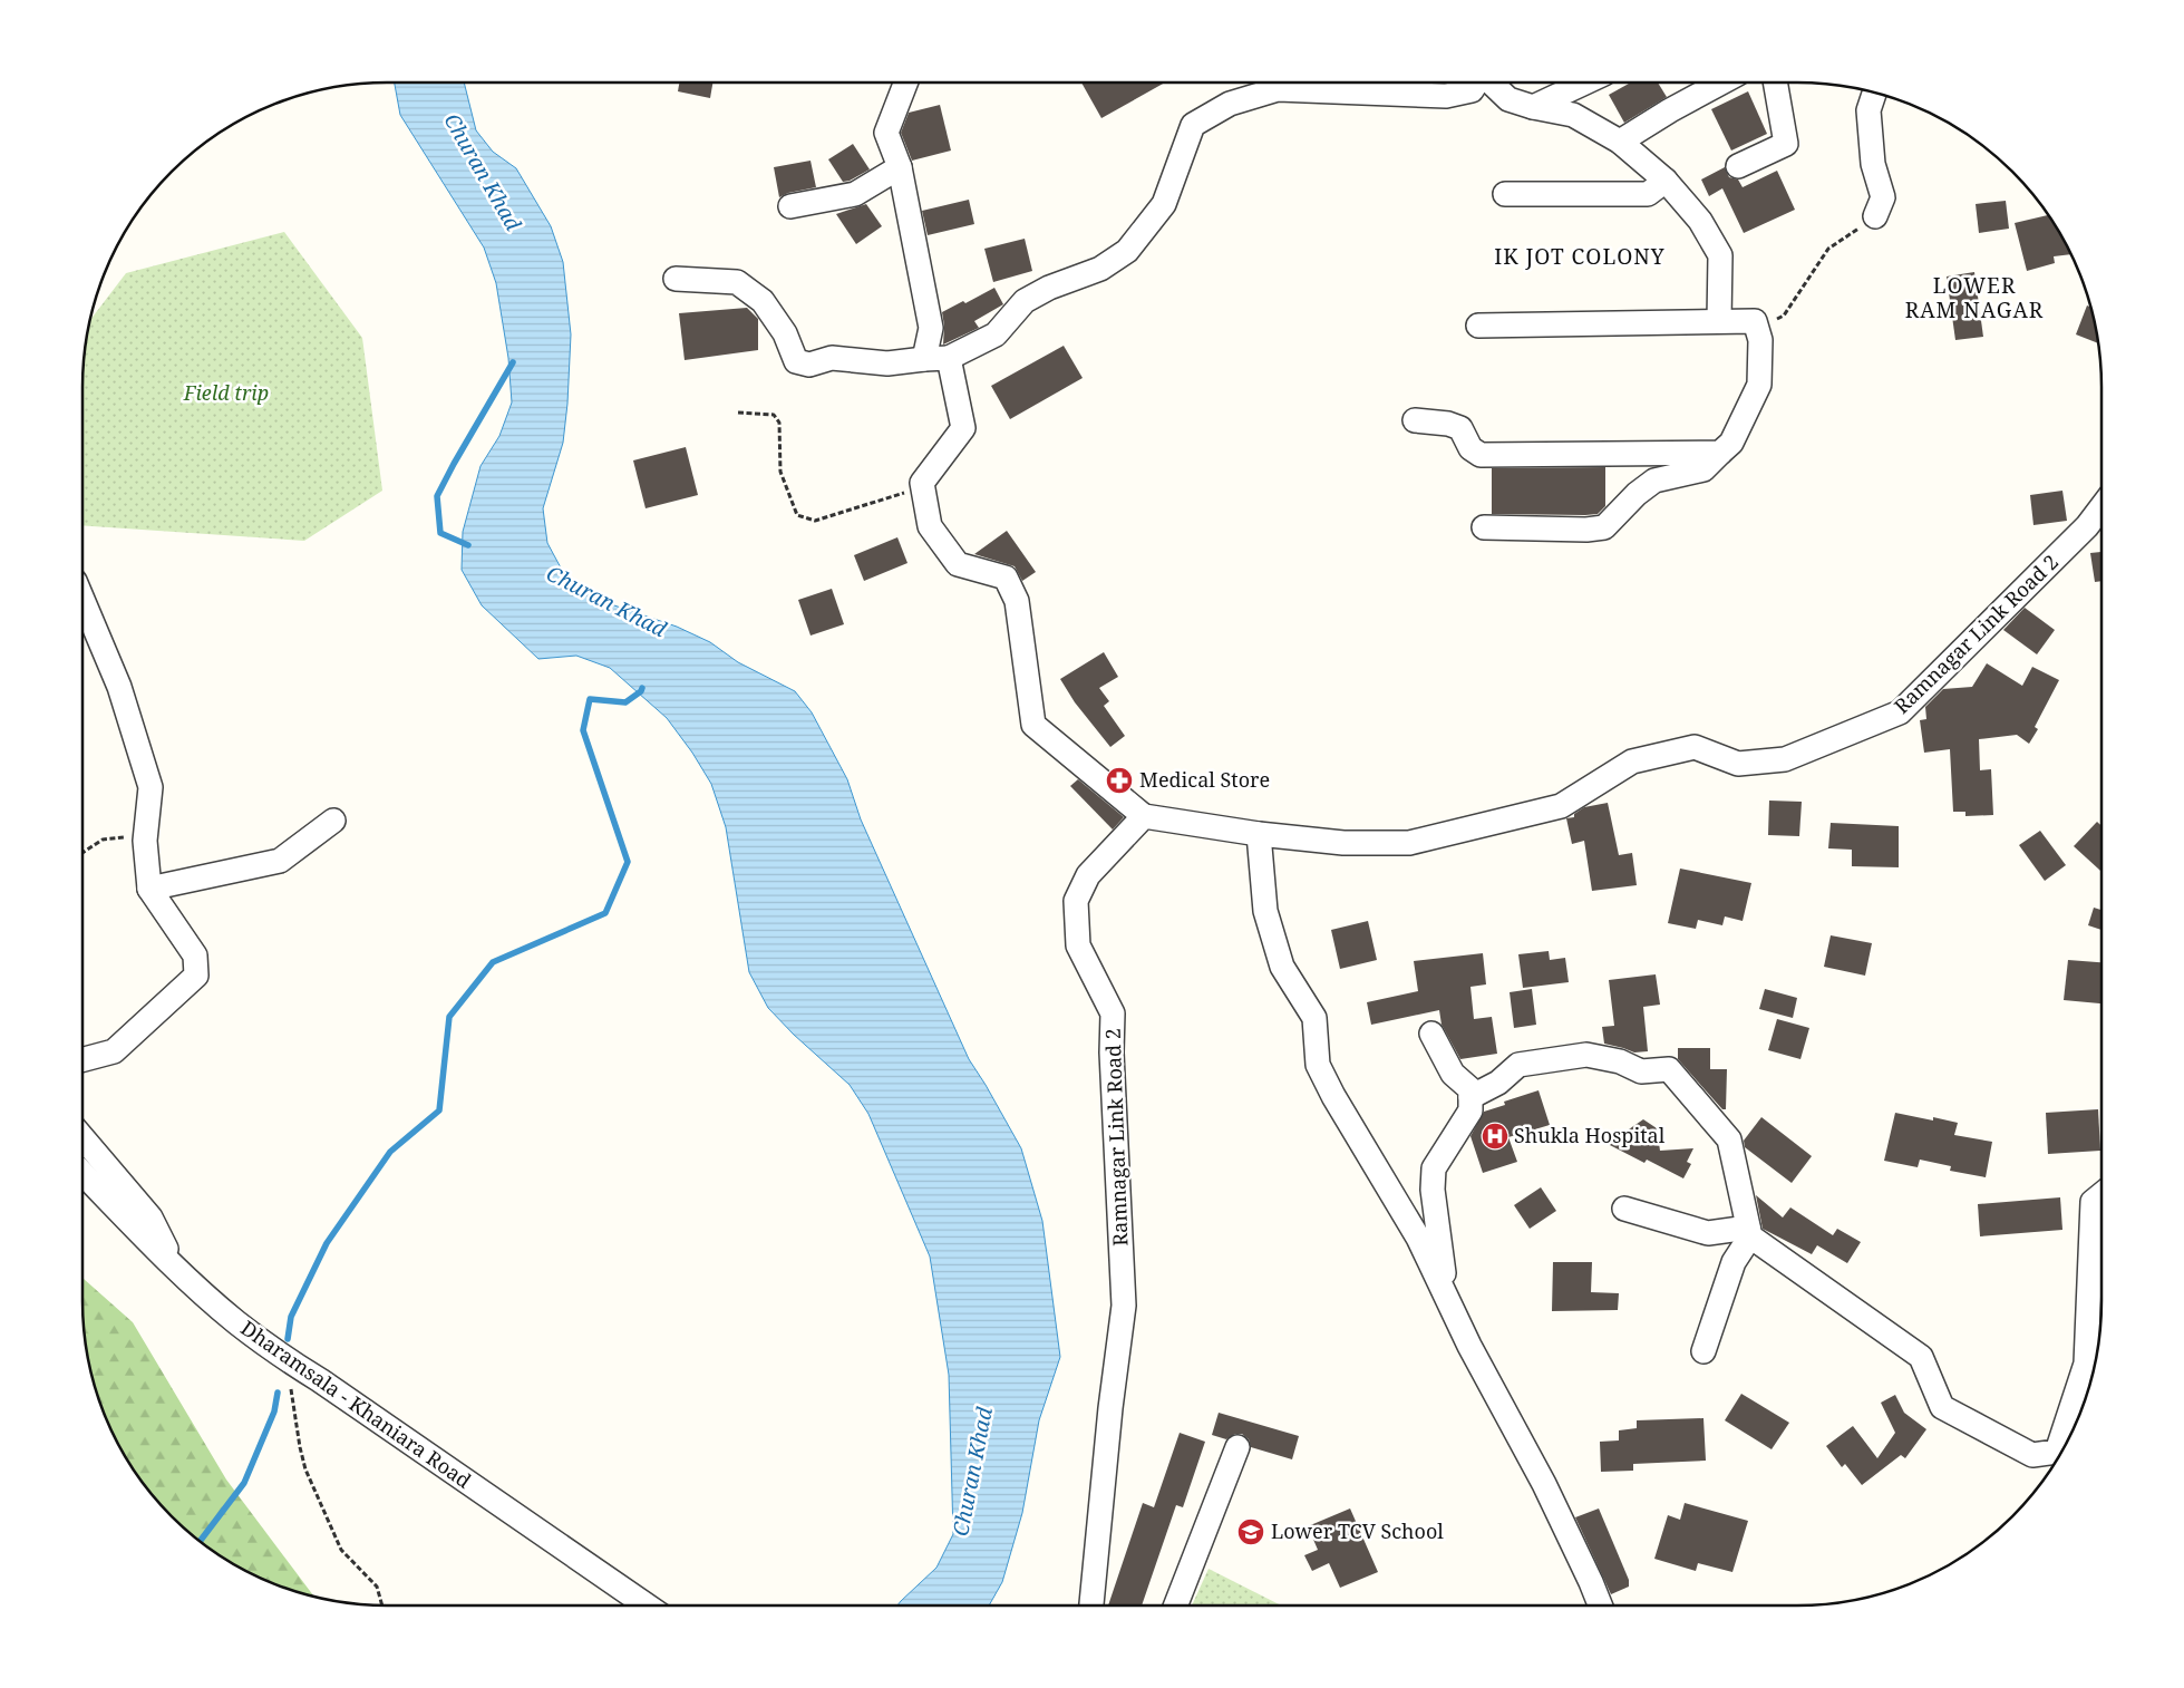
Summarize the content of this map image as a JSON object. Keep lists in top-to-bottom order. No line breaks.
{"streets":{"street":["Ramnagar Link Road 2","Dharamsala - Khaniara Road"]},"districts":["IK JOT COLONY","LOWER RAM NAGAR"],"water":["Churan Khad"],"parks":["Field trip"],"places":{"pharmacy":["Medical Store"],"hospital":["Shukla Hospital"],"school or university":["Lower TCV School"]}}
